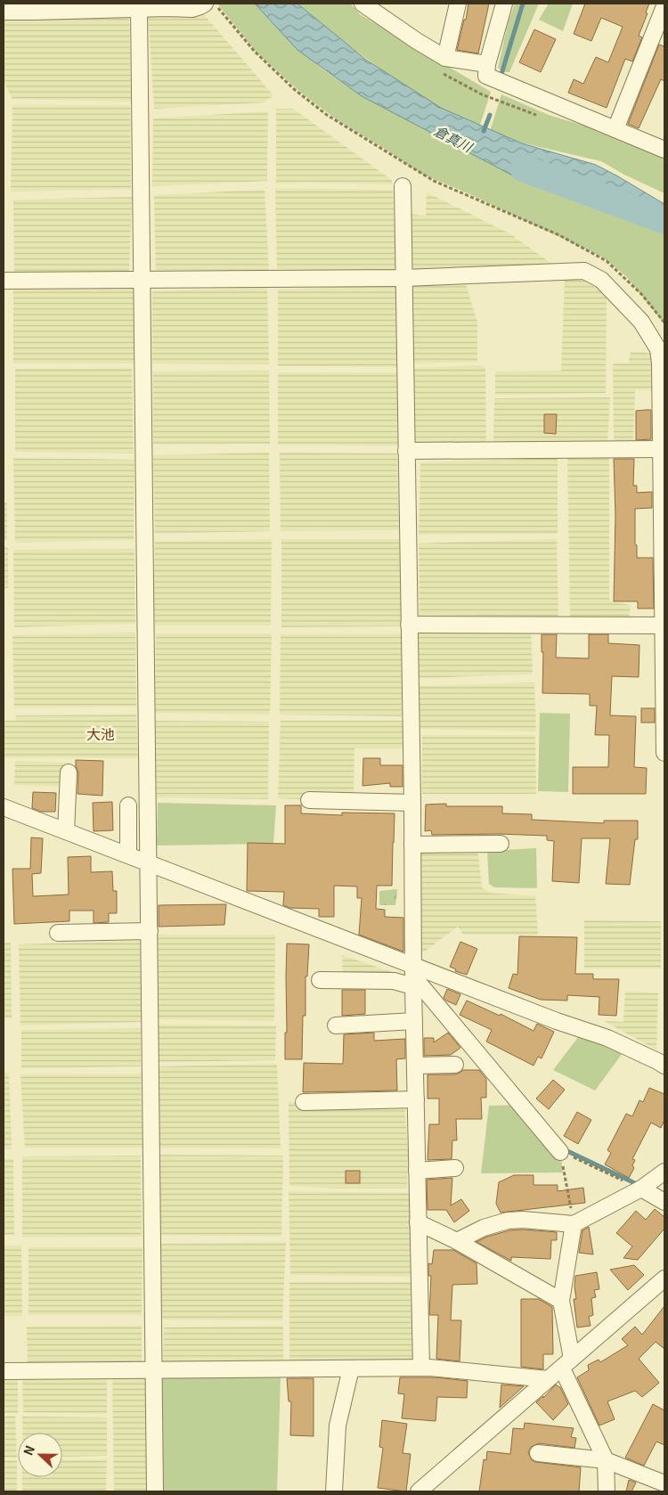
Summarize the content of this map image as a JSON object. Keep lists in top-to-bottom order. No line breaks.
{"districts":["大池"],"water":["倉真川"],"north":"left"}
